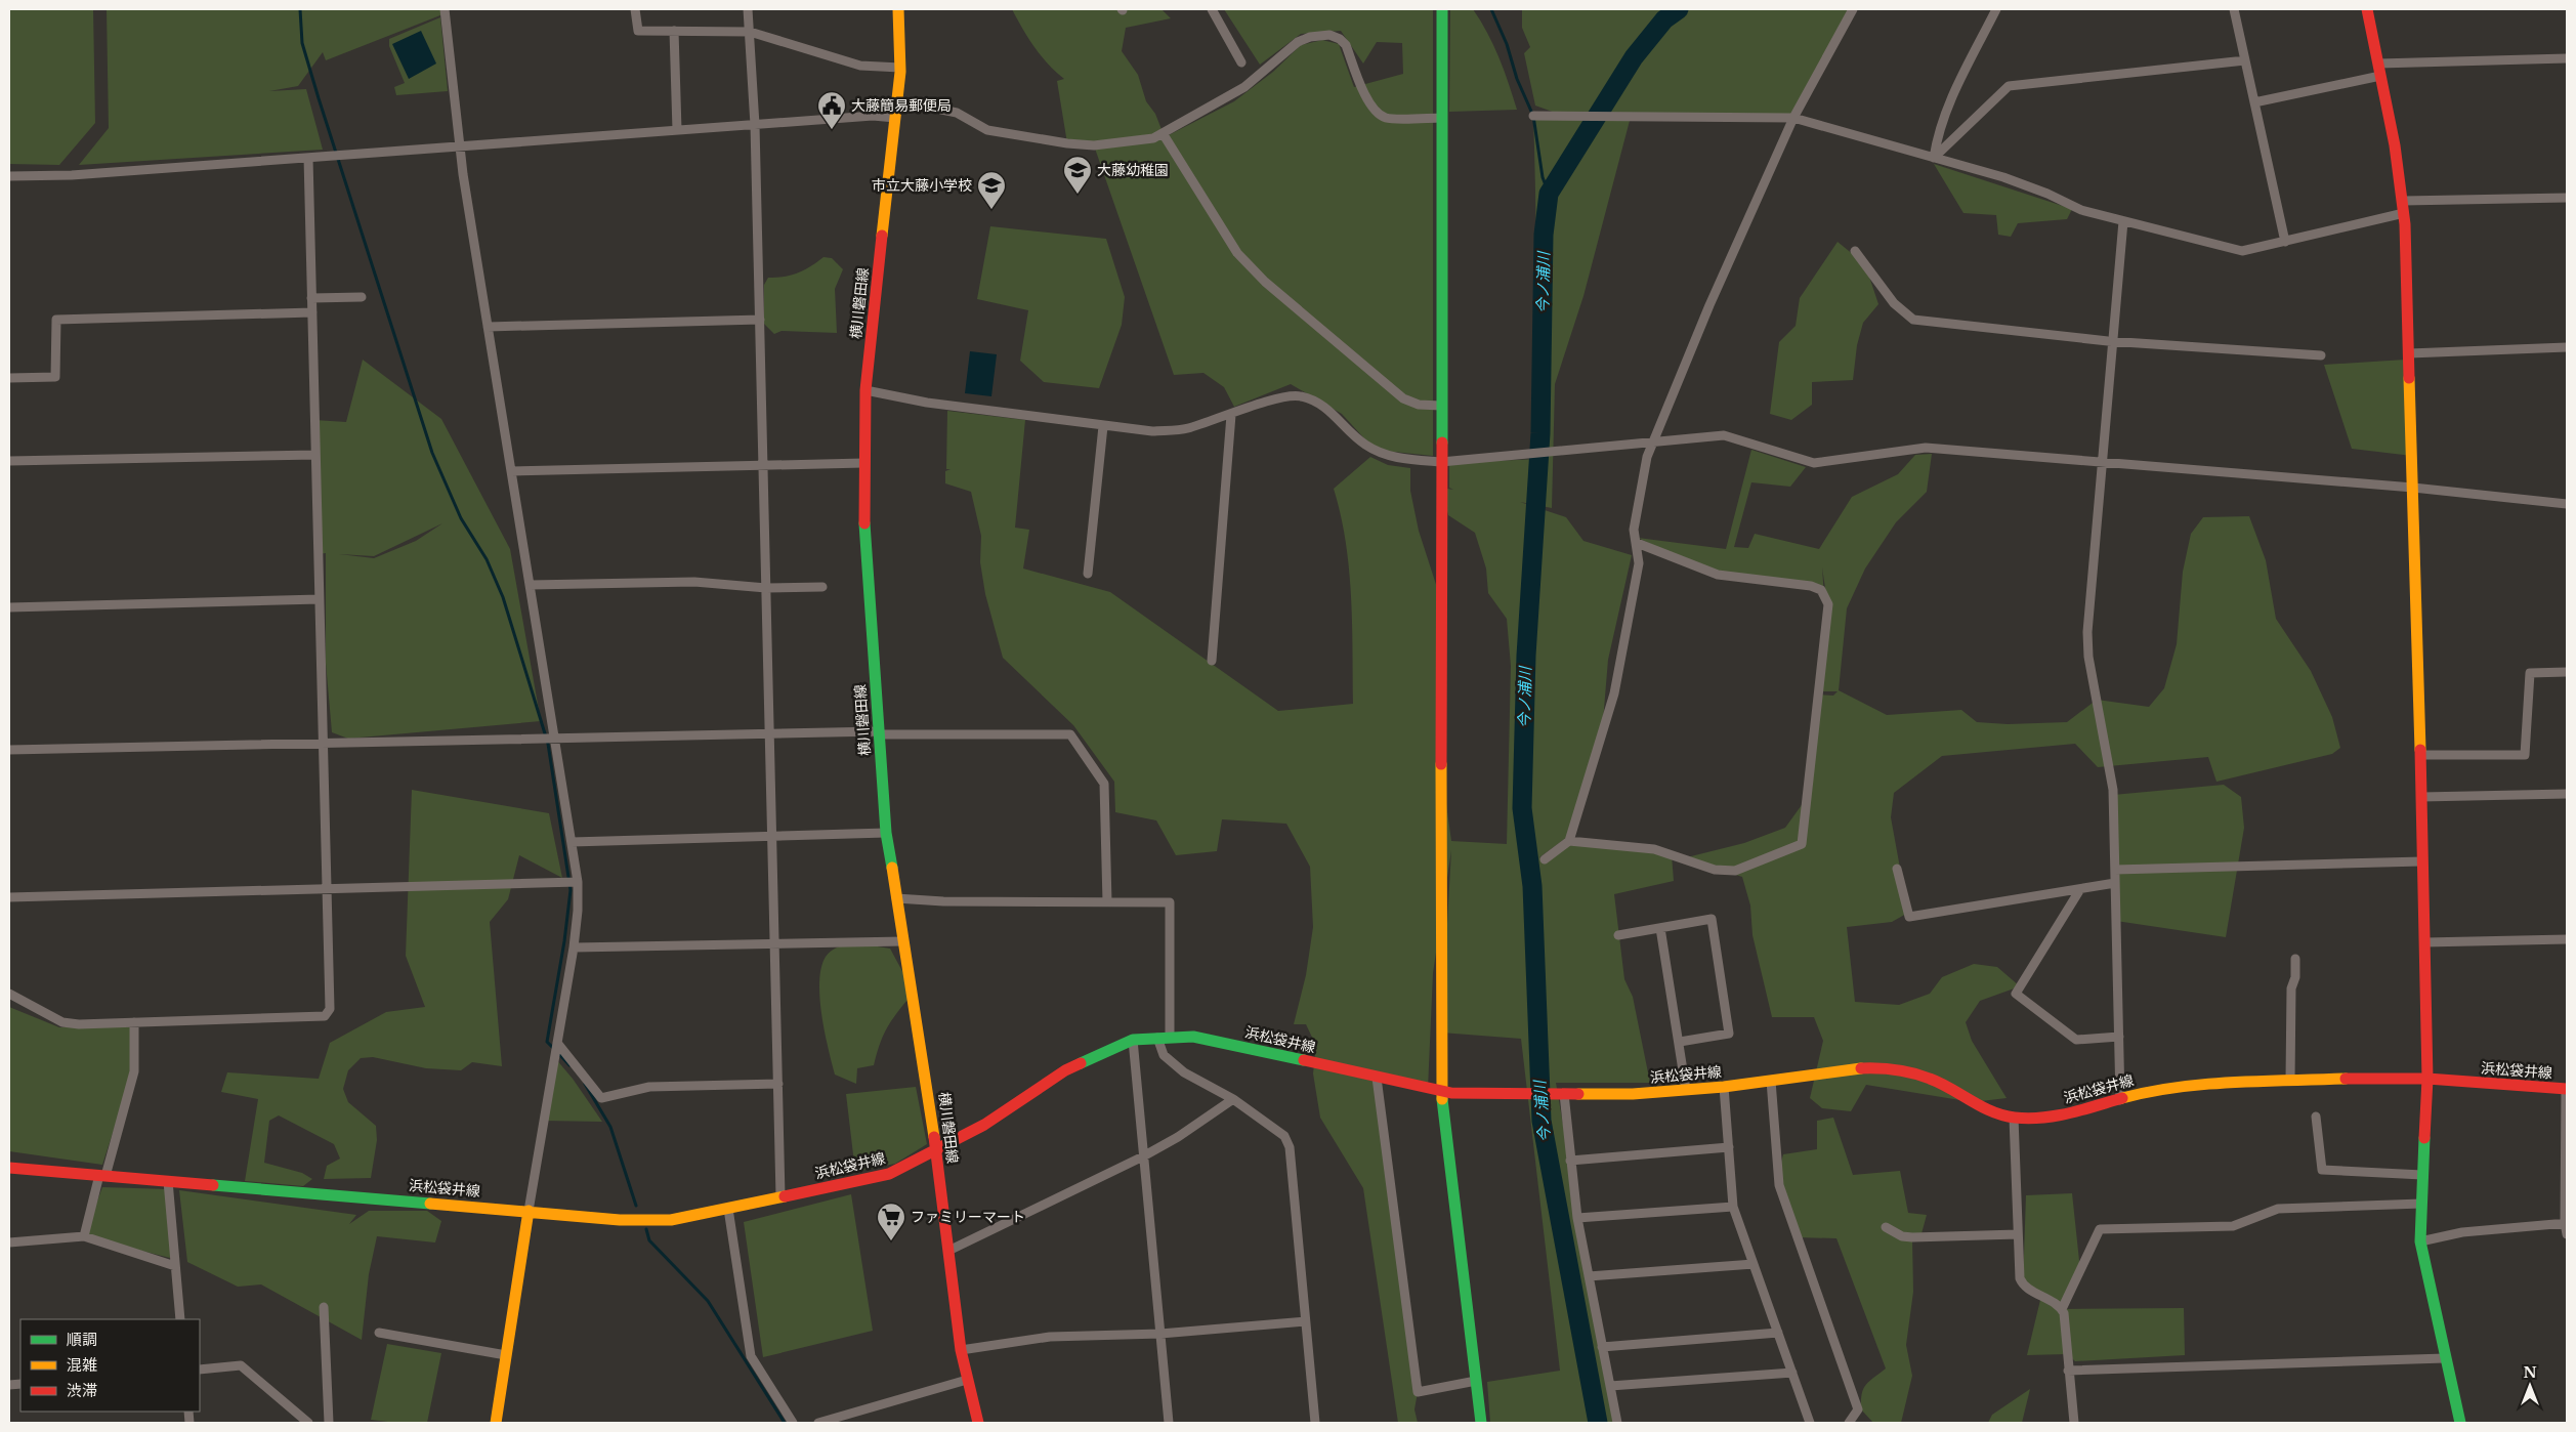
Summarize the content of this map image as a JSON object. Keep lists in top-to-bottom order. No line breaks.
{"streets":{"main road":["横川磐田線","浜松袋井線"]},"crossings":[["横川磐田線","浜松袋井線"]],"water":["今ノ浦川"],"places":{"public building":["大藤簡易郵便局"],"school or university":["大藤幼稚園","市立大藤小学校"],"supermarket":["ファミリーマート"]},"legend":["順調","混雑","渋滞"],"north":"top"}
